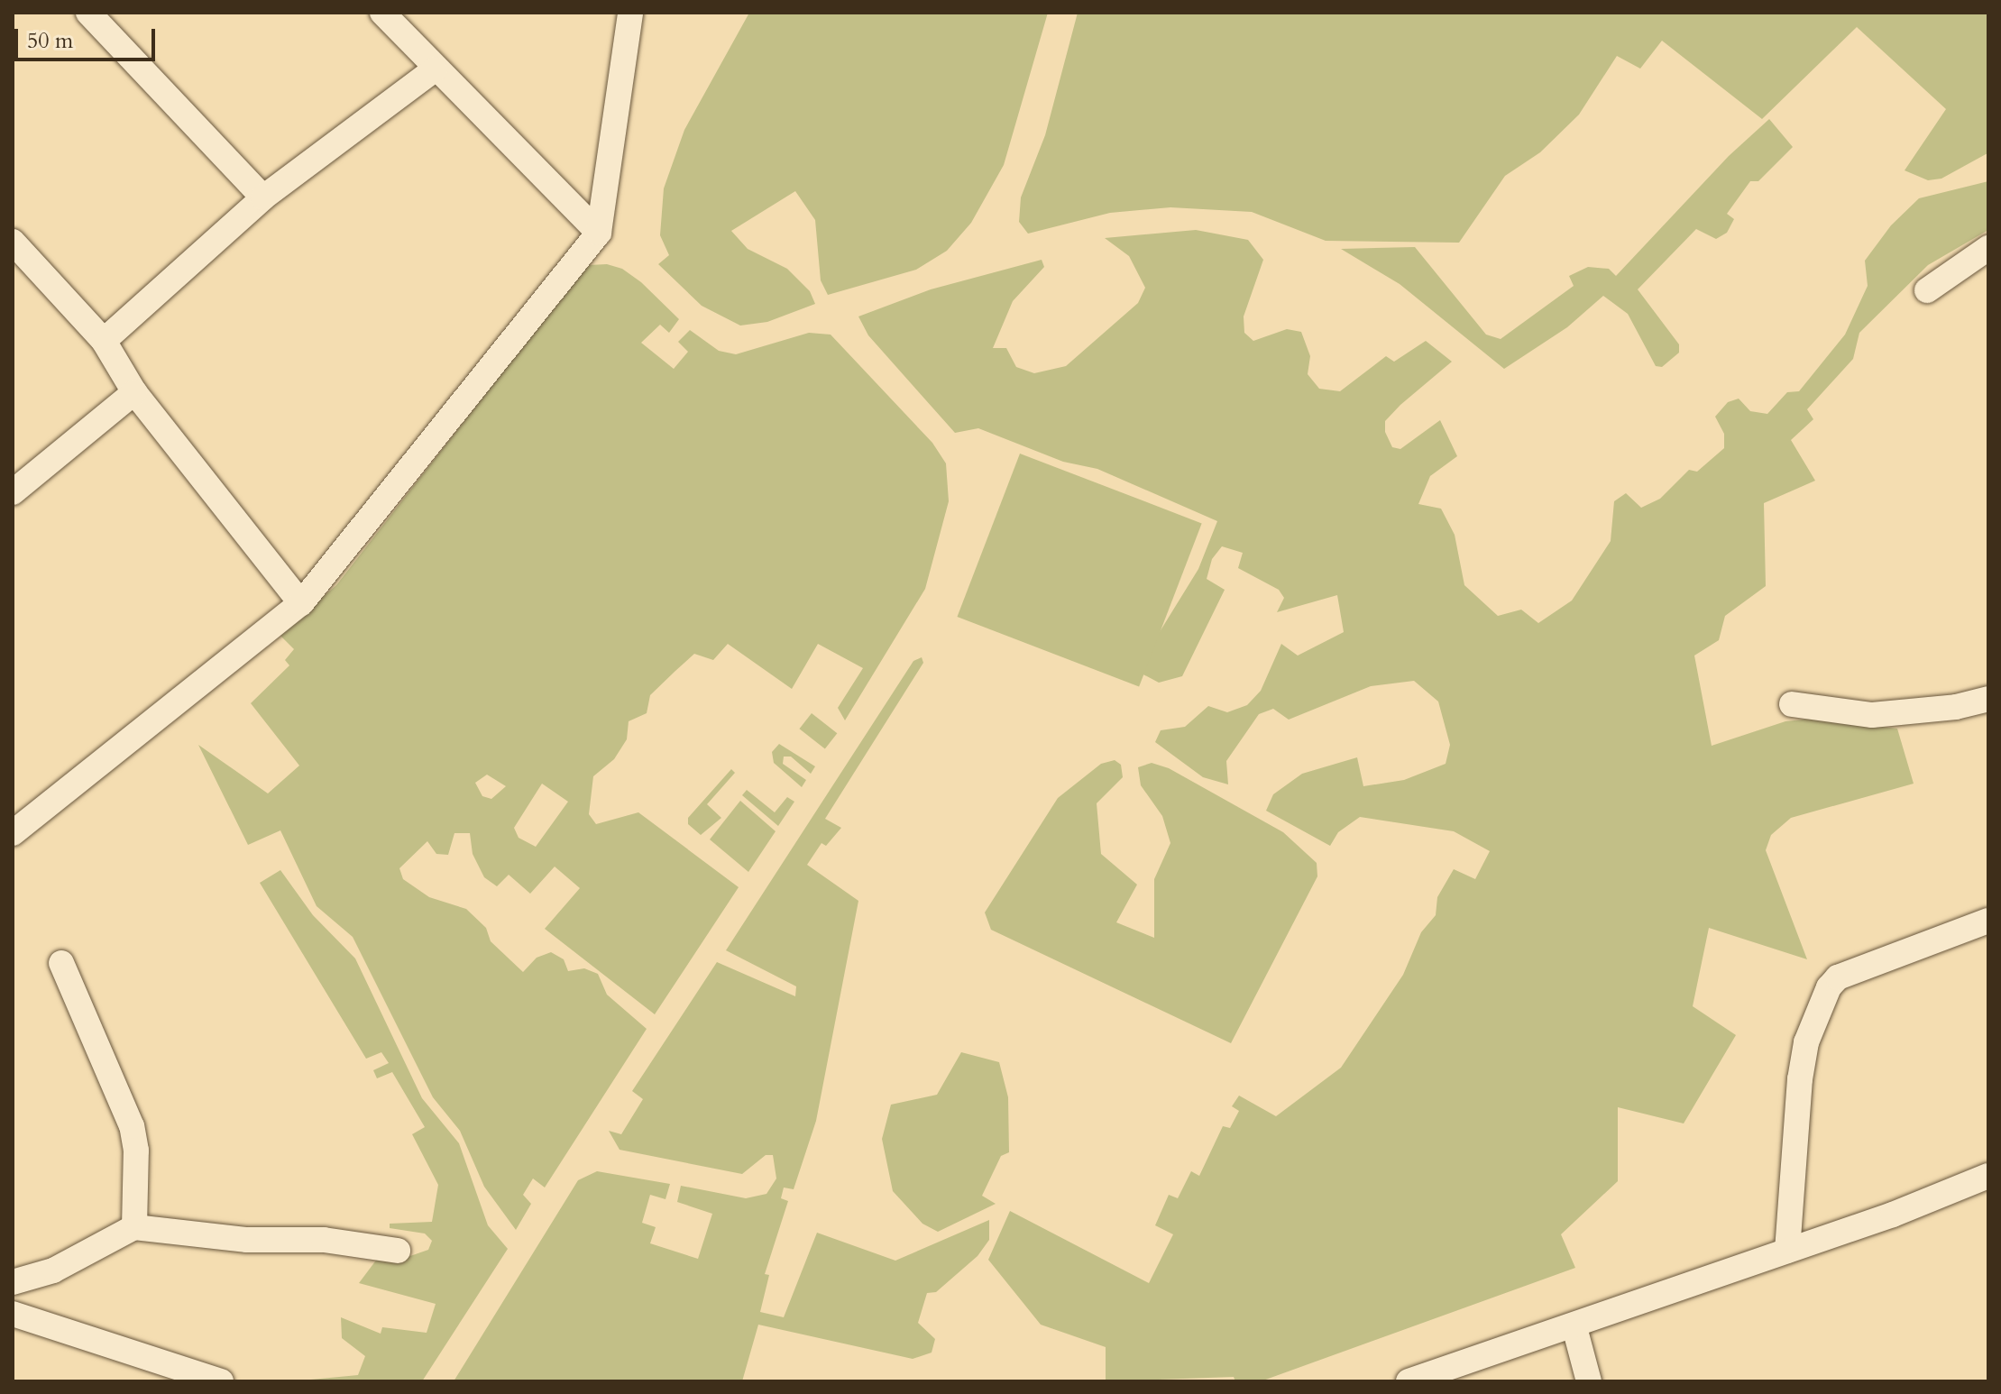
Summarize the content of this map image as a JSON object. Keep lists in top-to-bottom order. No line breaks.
{"scale_bar":"50 m"}
